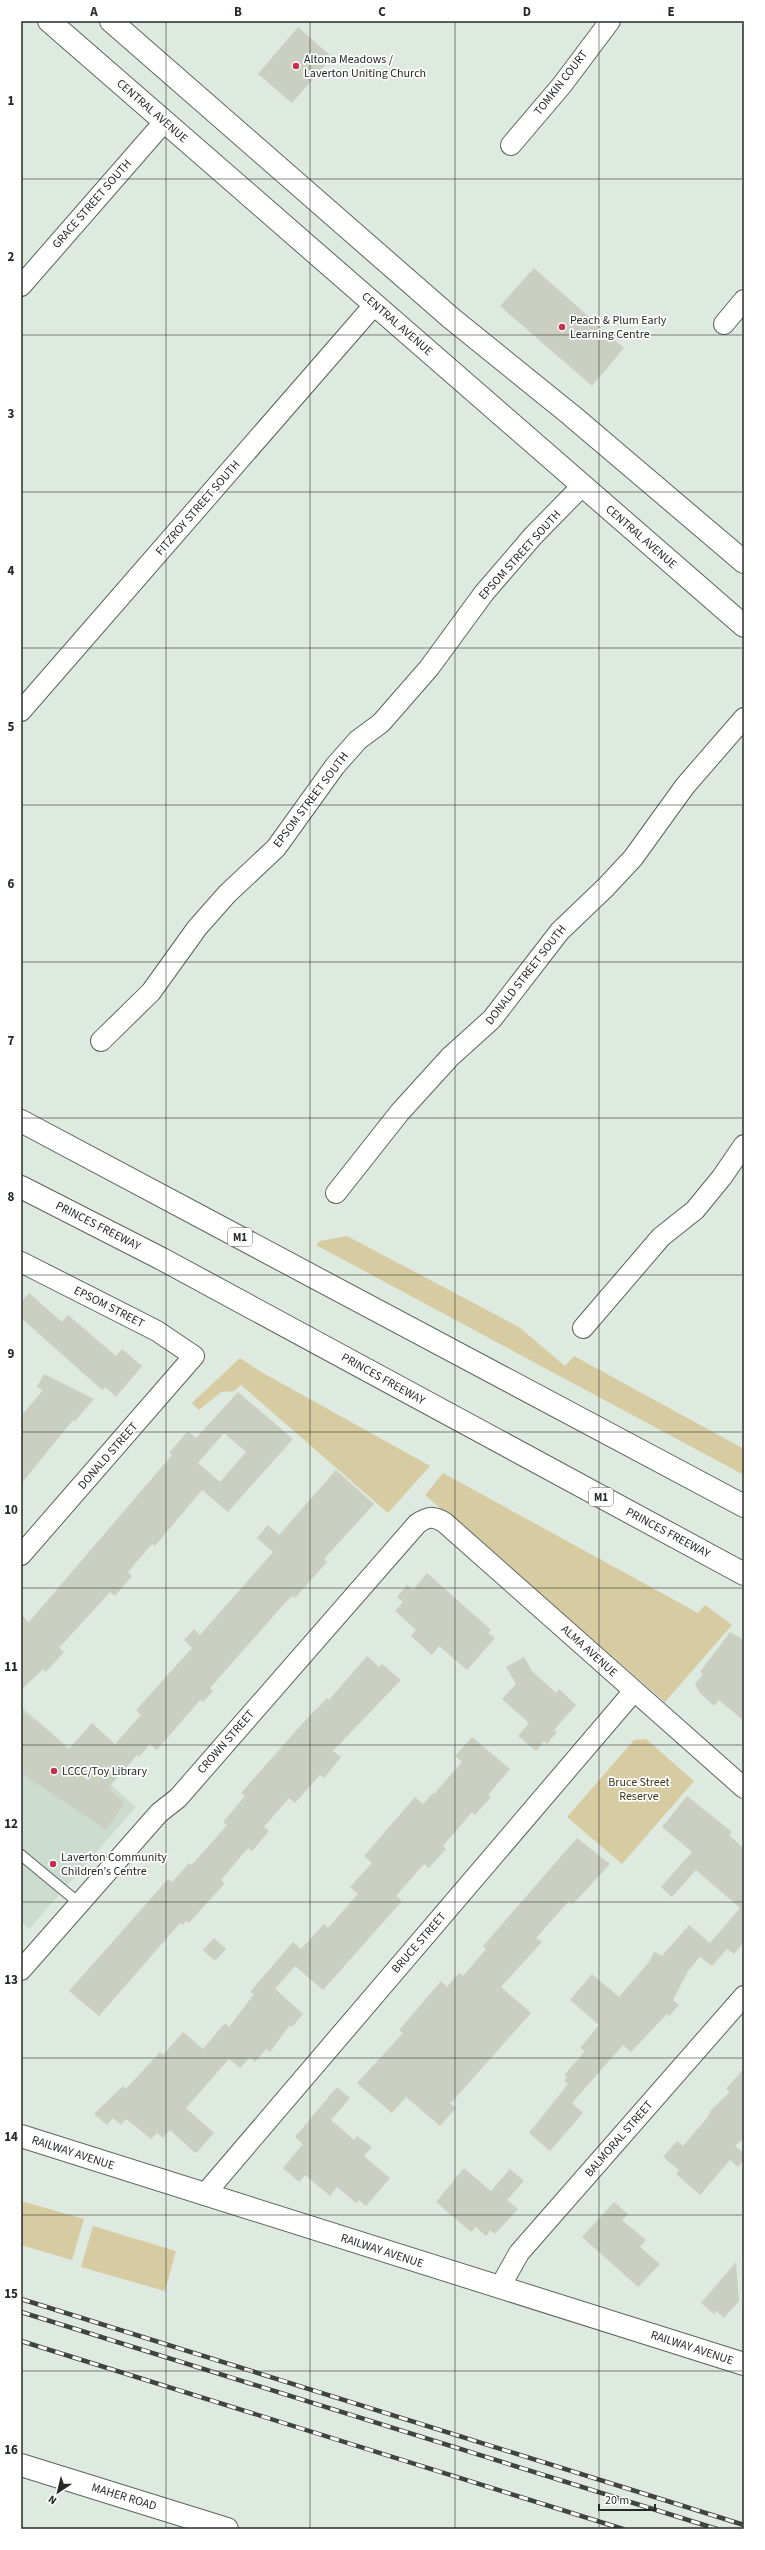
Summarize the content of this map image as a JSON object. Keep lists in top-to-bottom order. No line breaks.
{"streets":{"main road":["CENTRAL AVENUE","PRINCES FREEWAY","M1","RAILWAY AVENUE","MAHER ROAD"],"street":["TOMKIN COURT","GRACE STREET SOUTH","FITZROY STREET SOUTH","EPSOM STREET SOUTH","DONALD STREET SOUTH","EPSOM STREET","DONALD STREET","ALMA AVENUE","CROWN STREET","BRUCE STREET","BALMORAL STREET"]},"crossings":[["CENTRAL AVENUE","GRACE STREET SOUTH"],["CENTRAL AVENUE","FITZROY STREET SOUTH"],["CENTRAL AVENUE","EPSOM STREET SOUTH"],["EPSOM STREET","DONALD STREET"],["ALMA AVENUE","CROWN STREET"],["ALMA AVENUE","BRUCE STREET"],["BRUCE STREET","RAILWAY AVENUE"],["BALMORAL STREET","RAILWAY AVENUE"]],"parks":["Bruce Street Reserve"],"places":["Altona Meadows / Laverton Uniting Church","Peach & Plum Early Learning Centre","LCCC/Toy Library","Laverton Community Children’s Centre"],"scale_bar":"20 m","north":"bottom left","grid":{"columns":["A","B","C","D","E"],"rows":["1","2","3","4","5","6","7","8","9","10","11","12","13","14","15","16"]}}
